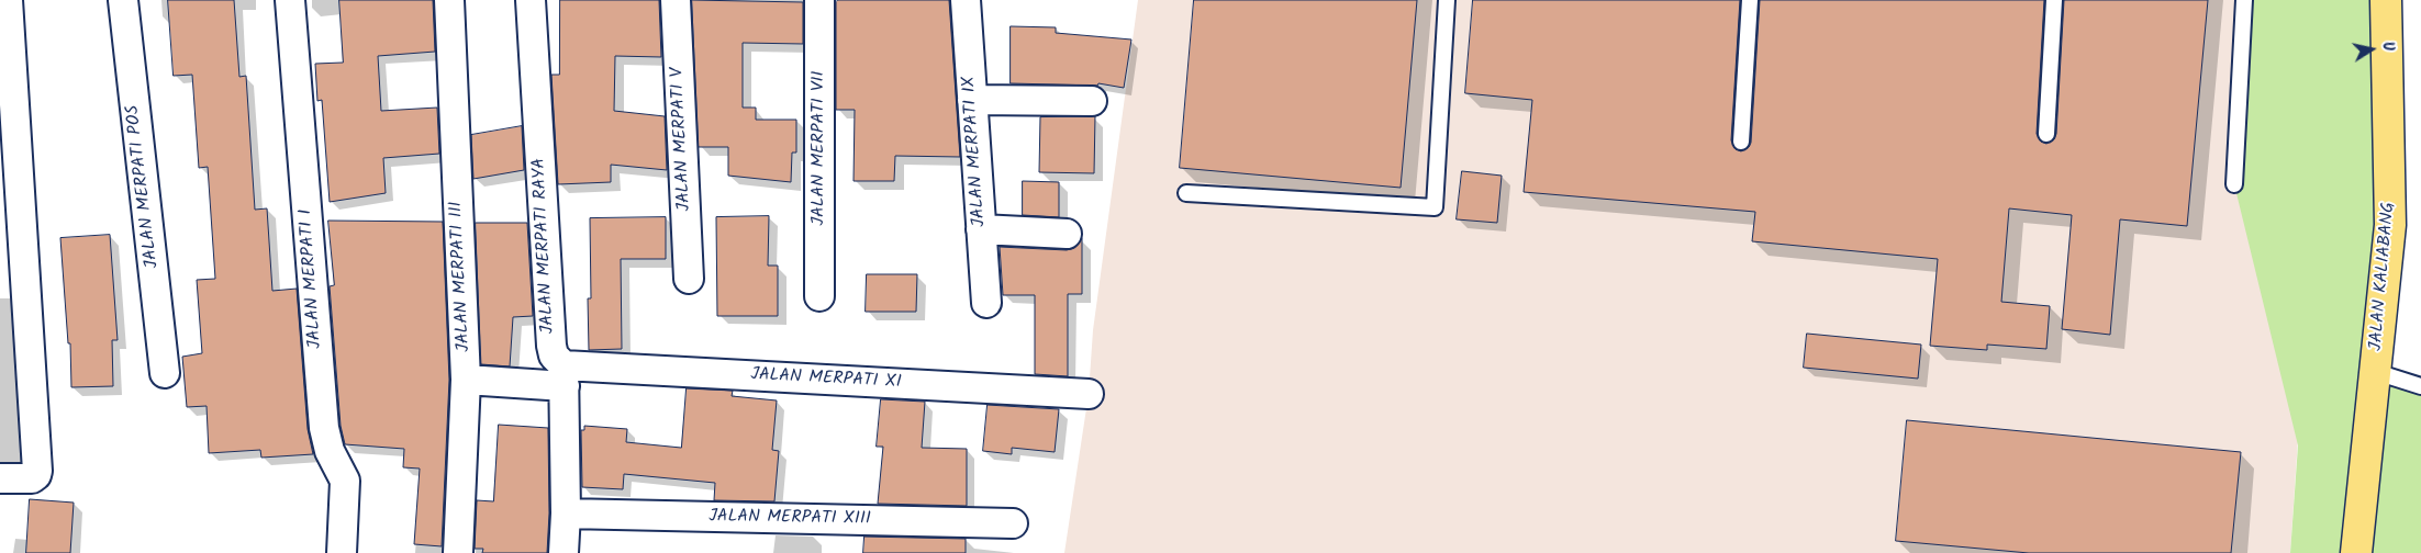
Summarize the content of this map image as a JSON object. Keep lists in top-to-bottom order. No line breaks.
{"streets":{"main road":["JALAN KALIABANG"],"street":["JALAN MERPATI V","JALAN MERPATI VII","JALAN MERPATI IX","JALAN MERPATI POS","JALAN MERPATI RAYA","JALAN MERPATI III","JALAN MERPATI I","JALAN MERPATI XI","JALAN MERPATI XIII"]},"crossings":[["JALAN MERPATI RAYA","JALAN MERPATI XI"],["JALAN MERPATI RAYA","JALAN MERPATI XIII"],["JALAN MERPATI III","JALAN MERPATI XI"]],"north":"right"}
